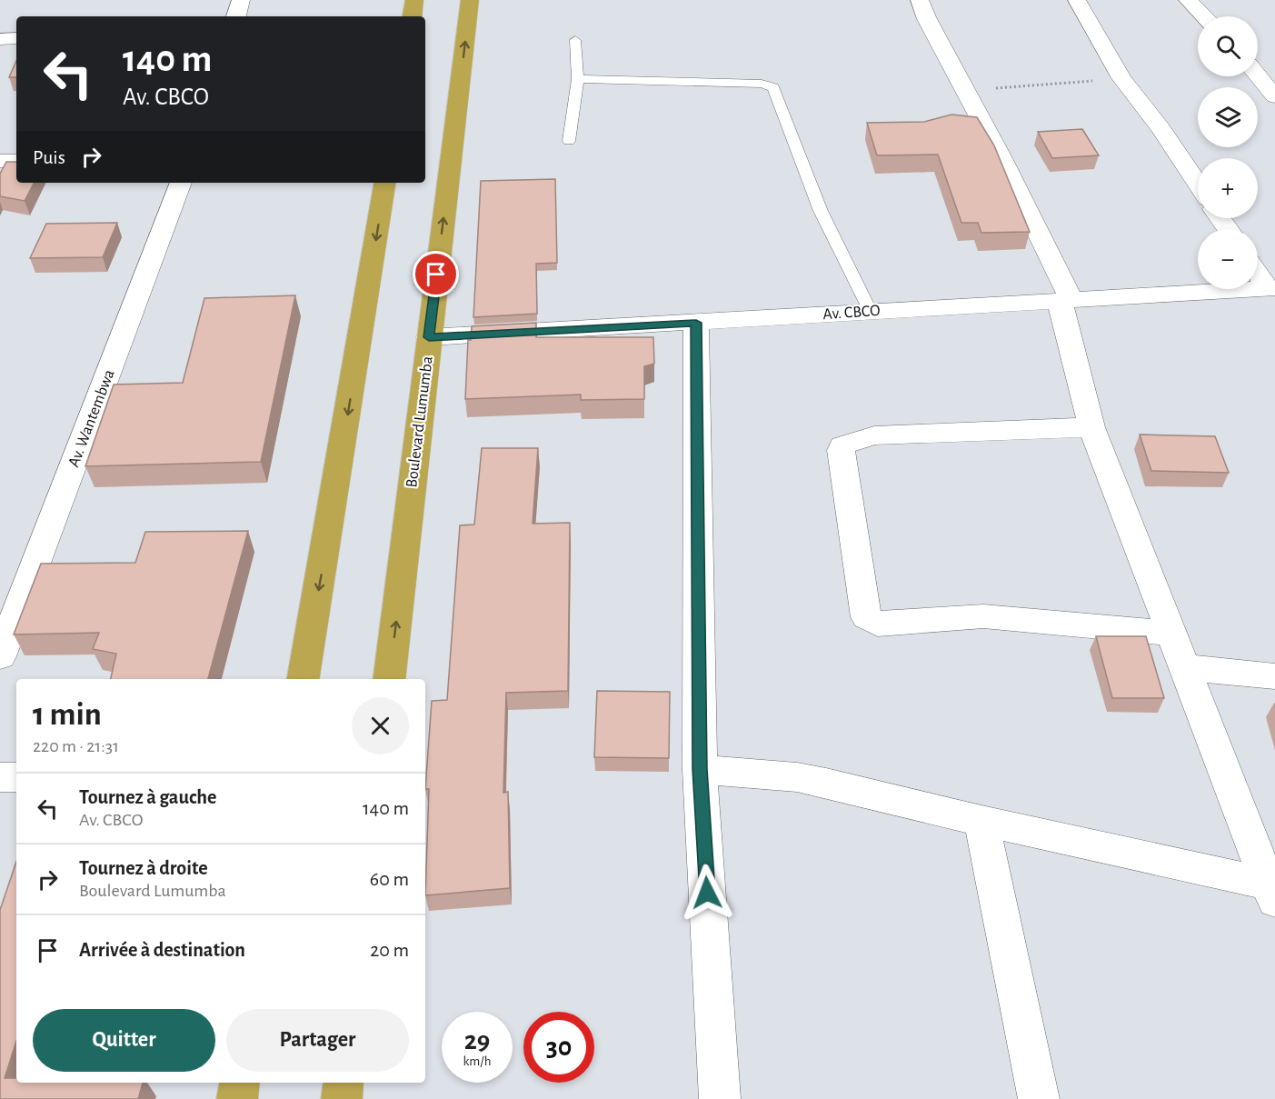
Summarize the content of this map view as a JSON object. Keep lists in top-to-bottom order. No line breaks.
{"streets":{"highway":["Boulevard Lumumba"],"street":["Av. CBCO","Av. Wantembwa"]},"crossings":[["Av. CBCO","Boulevard Lumumba"]],"page":{"map_buttons":["+","−"],"turn":["140 m","Av. CBCO"],"then":"Puis","heading":["1 min","220 m · 21:31"],"list":[{"name":"Tournez à gauche","note":"Av. CBCO","value":"140 m"},{"name":"Tournez à droite","note":"Boulevard Lumumba","value":"60 m"},{"name":"Arrivée à destination","value":"20 m"}],"buttons":["Quitter","Partager"],"speed":"29 km/h","limit":"30"}}
